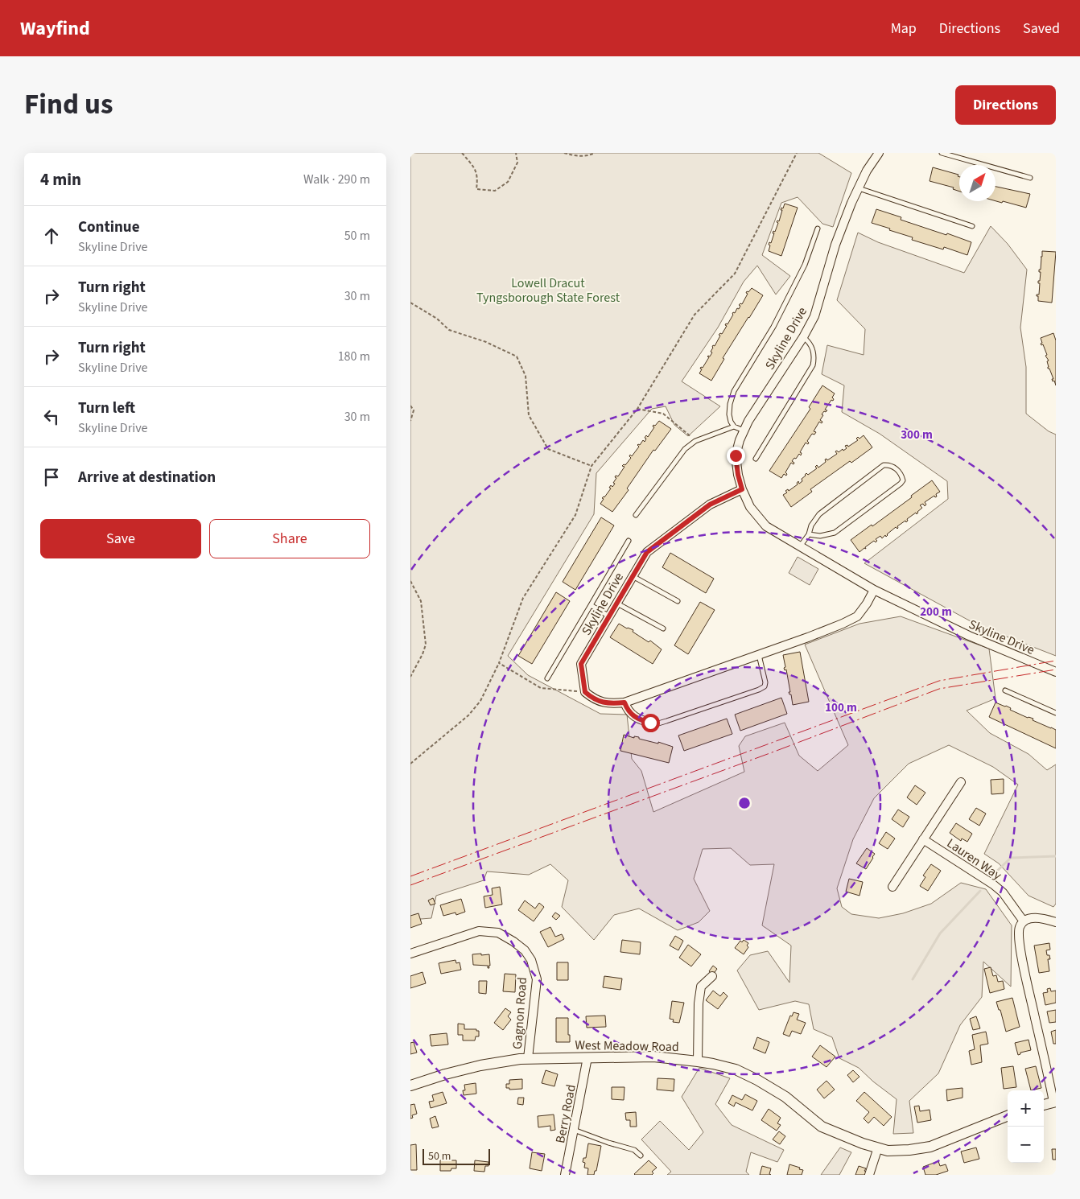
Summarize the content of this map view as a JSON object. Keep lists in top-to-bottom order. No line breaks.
{"streets":{"street":["Skyline Drive","Lauren Way","Gagnon Road","West Meadow Road","Berry Road"]},"crossings":[["Gagnon Road","West Meadow Road"],["West Meadow Road","Berry Road"]],"parks":["Lowell Dracut Tyngsborough State Forest"],"scale_bar":"50 m","north":"top right","page":{"header":"Wayfind","nav":["Map","Directions","Saved"],"title":"Find us","buttons":["Directions",["Save","Share"]],"heading":["4 min","Walk · 290 m"],"list":[["Continue","Skyline Drive","50 m"],["Turn right","Skyline Drive","30 m"],["Turn right","Skyline Drive","180 m"],["Turn left","Skyline Drive","30 m"],"Arrive at destination"],"map_buttons":["+","−"],"scale":"50 m"},"rings":["300 m","200 m","100 m"]}
